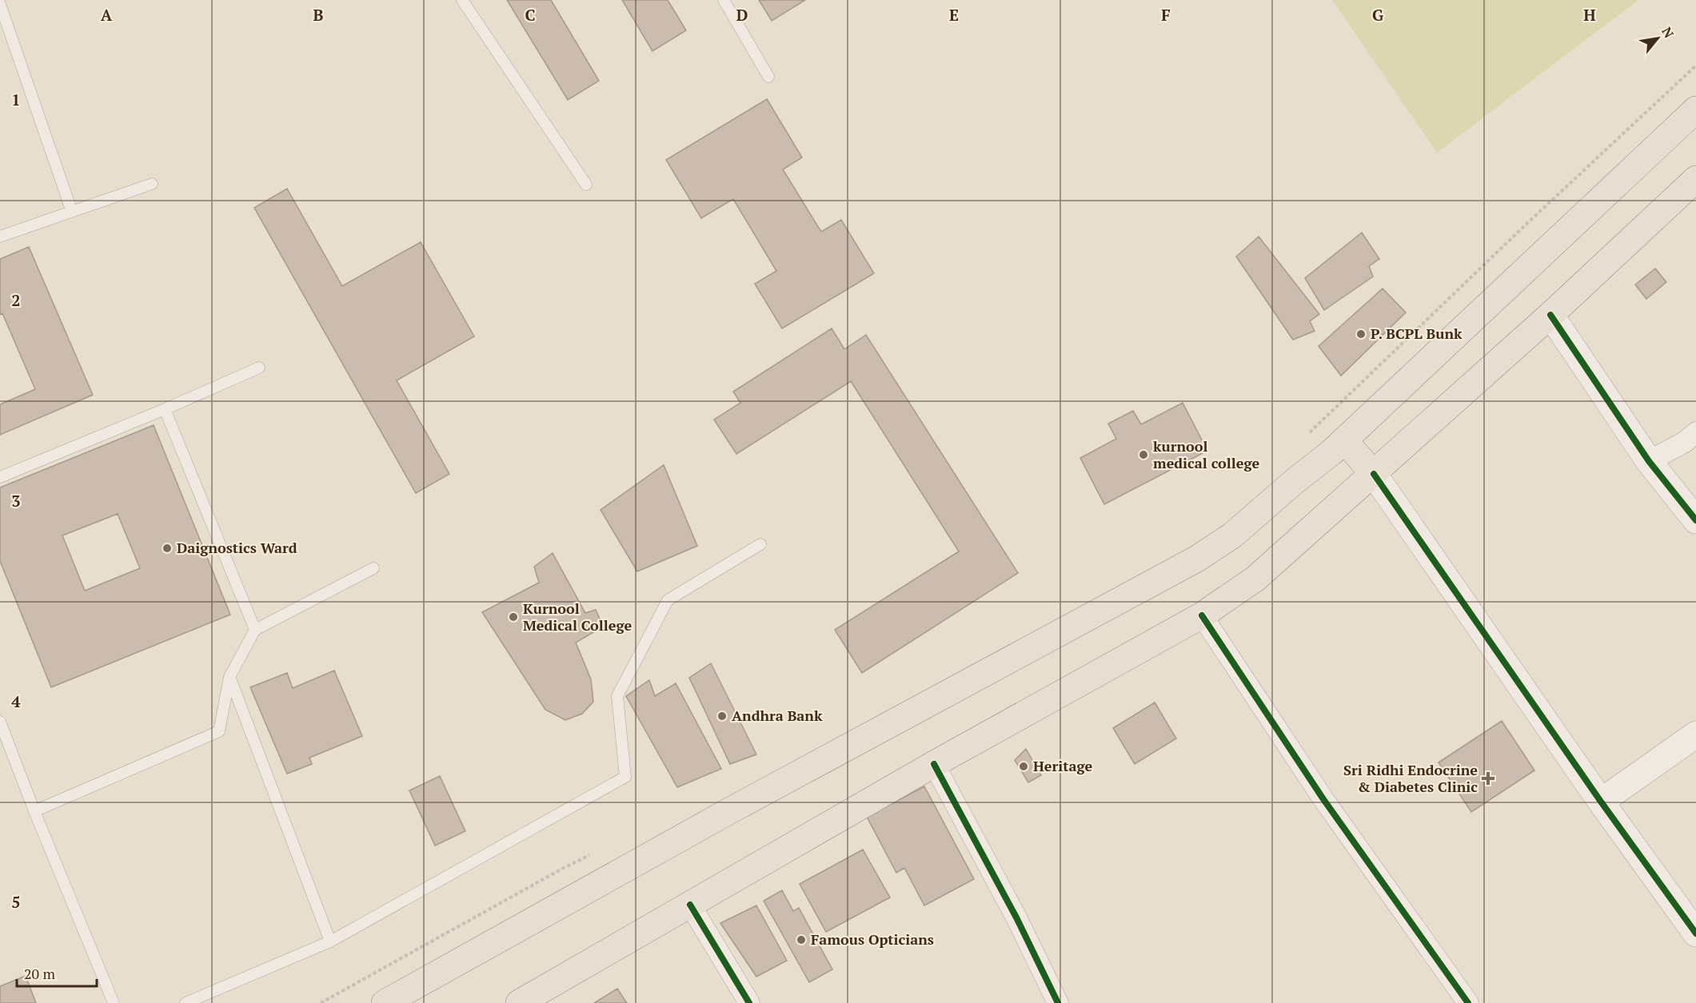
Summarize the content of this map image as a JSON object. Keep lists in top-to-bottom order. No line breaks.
{"places":{"other":["P. BCPL Bunk","kurnool medical college","Daignostics Ward","Kurnool Medical College","Andhra Bank","Heritage","Famous Opticians"],"health":["Sri Ridhi Endocrine & Diabetes Clinic"]},"scale_bar":"20 m","north":"top right","grid":{"columns":["A","B","C","D","E","F","G","H"],"rows":["1","2","3","4","5"]}}
